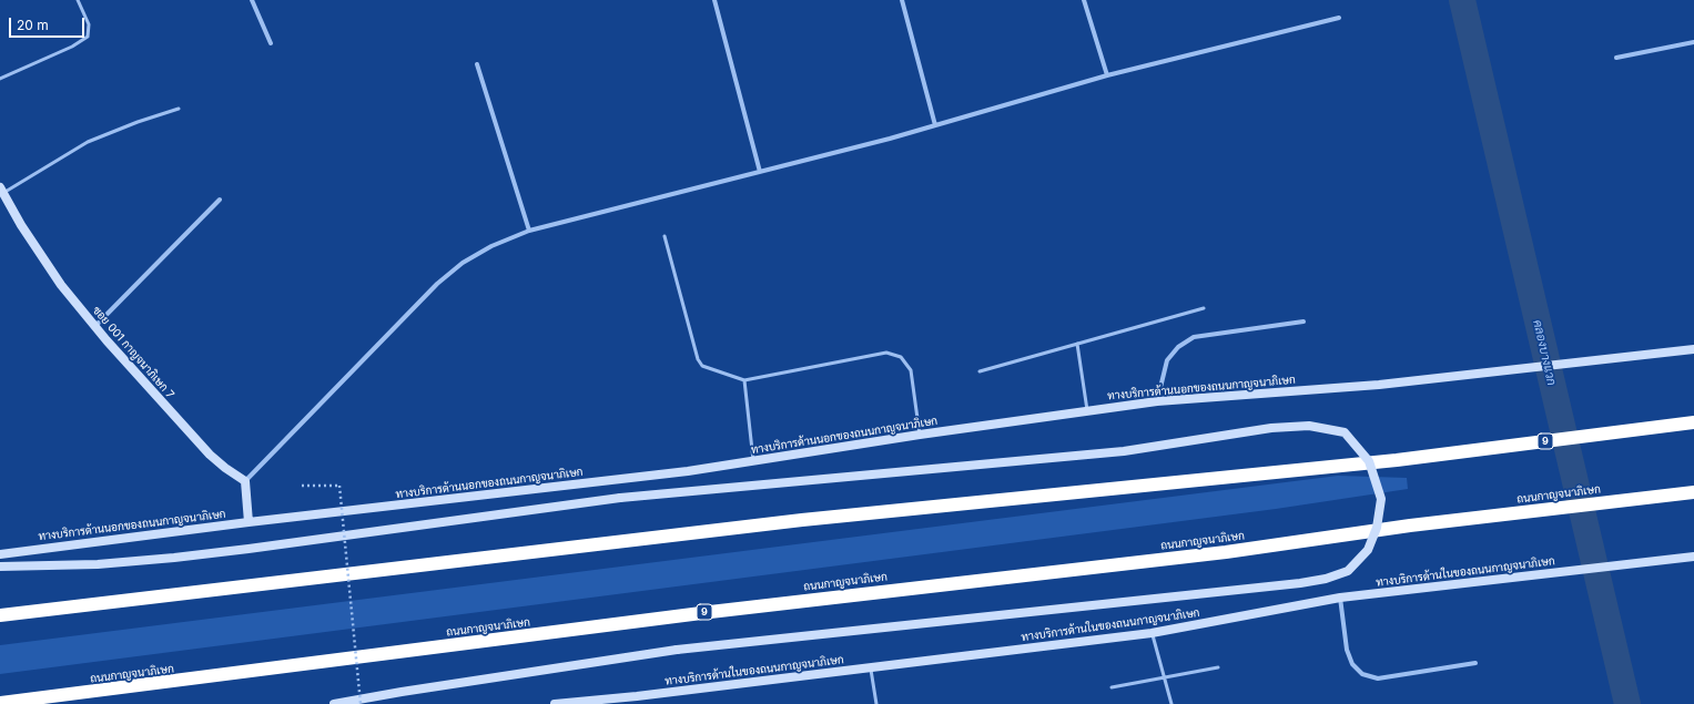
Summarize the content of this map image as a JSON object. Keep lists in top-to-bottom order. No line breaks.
{"streets":{"highway":["9","ถนนกาญจนาภิเษก"],"main road":["ซอย 001 กาญจนาภิเษก 7","ทางบริการด้านนอกของถนนกาญจนาภิเษก","ทางบริการด้านในของถนนกาญจนาภิเษก"]},"water":["คลองบางแวก"],"scale_bar":"20 m"}
